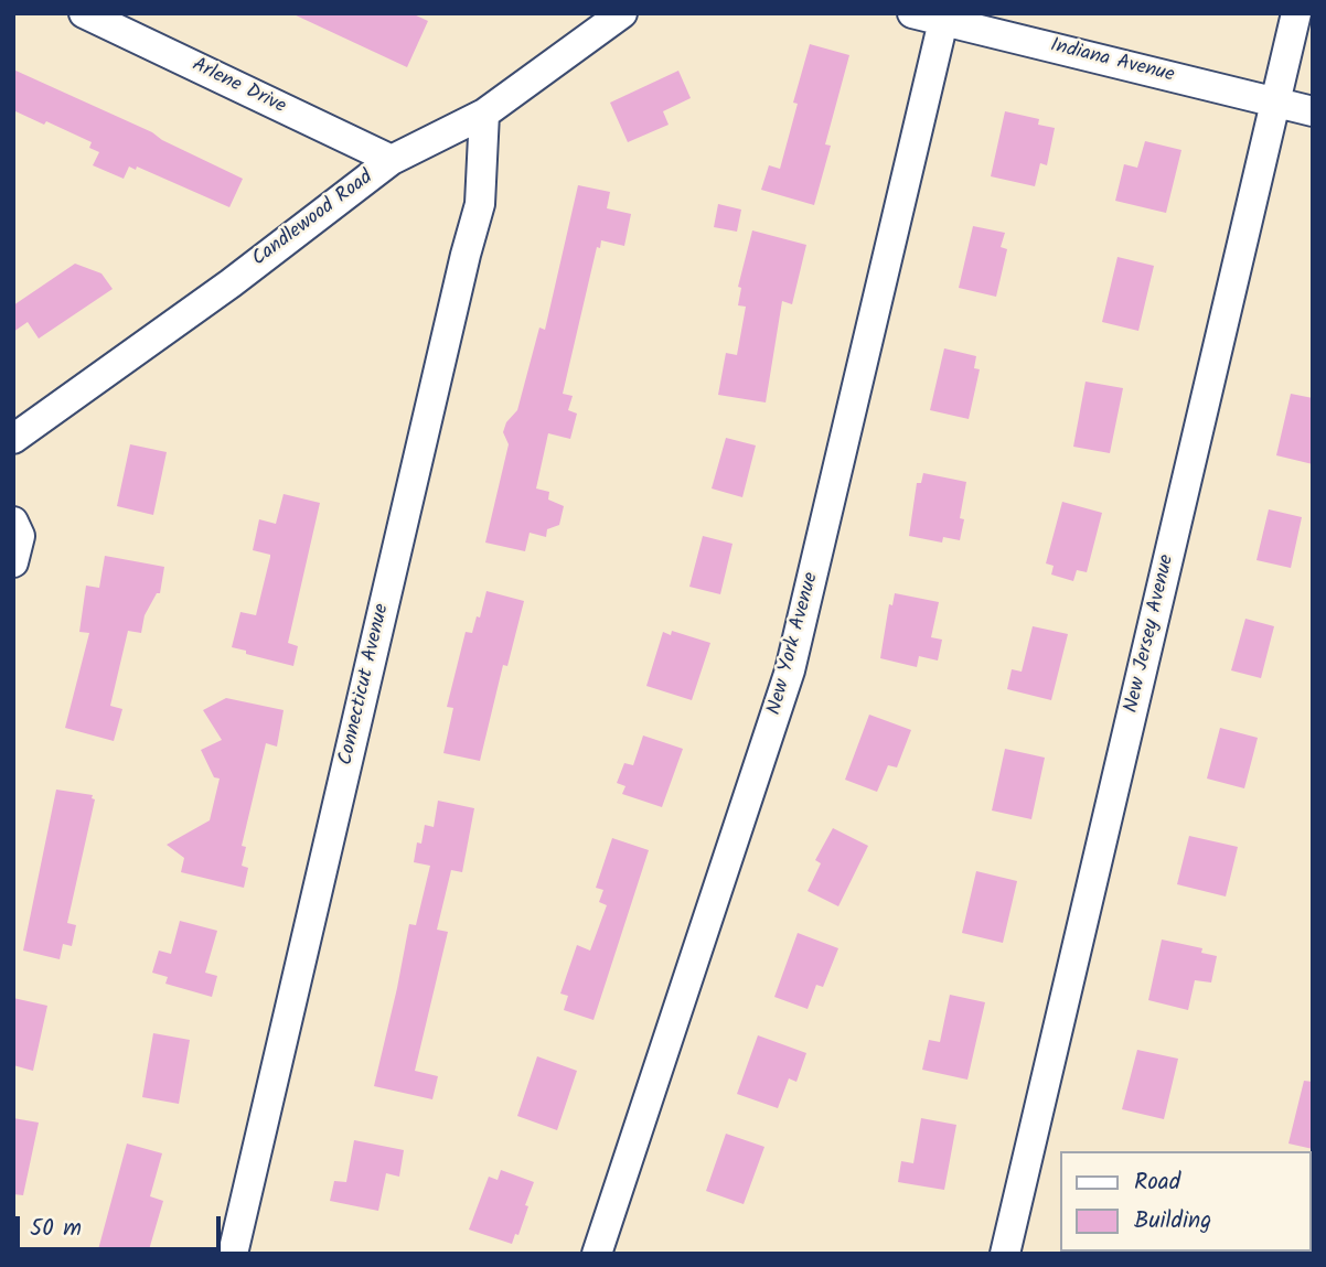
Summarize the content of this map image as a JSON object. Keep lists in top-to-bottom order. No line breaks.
{"streets":{"street":["Indiana Avenue","Arlene Drive","Candlewood Road","New Jersey Avenue","New York Avenue","Connecticut Avenue"]},"crossings":[["Indiana Avenue","New Jersey Avenue"],["Indiana Avenue","New York Avenue"],["Arlene Drive","Candlewood Road"],["Candlewood Road","Connecticut Avenue"]],"legend":["Road","Building"],"scale_bar":"50 m"}
